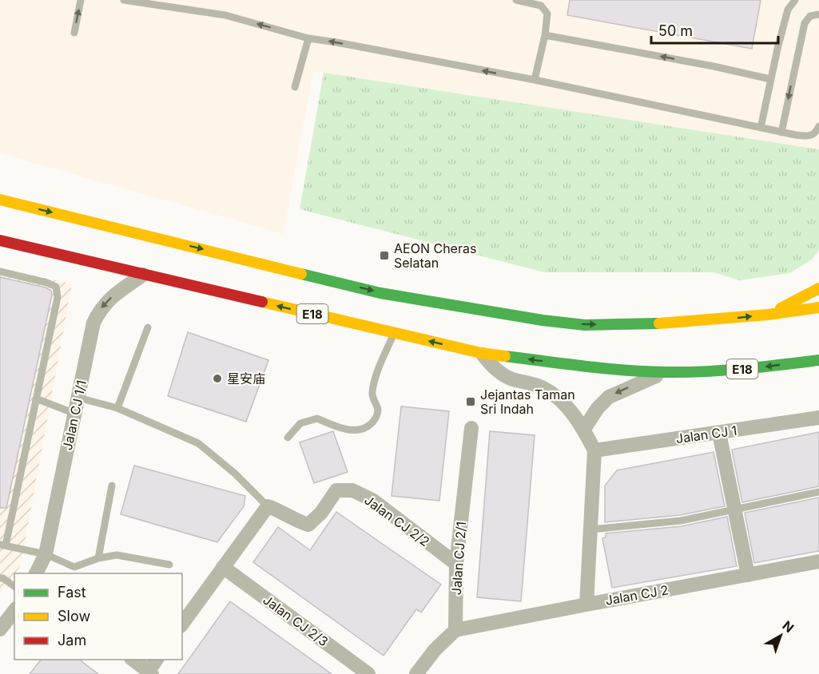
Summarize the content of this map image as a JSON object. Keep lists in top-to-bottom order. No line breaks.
{"streets":{"main road":["E18"],"street":["Jalan CJ 1/1","Jalan CJ 1","Jalan CJ 2/2","Jalan CJ 2/1","Jalan CJ 2","Jalan CJ 2/3"]},"crossings":[["E18","Jalan CJ 1/1"],["Jalan CJ 2/2","Jalan CJ 2/1"],["Jalan CJ 2/1","Jalan CJ 2"]],"one_way":["Jalan CJ 1/1"],"places":{"transit":["AEON Cheras Selatan","Jejantas Taman Sri Indah"],"other":["星安庙"]},"legend":["Fast","Slow","Jam"],"scale_bar":"50 m","north":"top right"}
